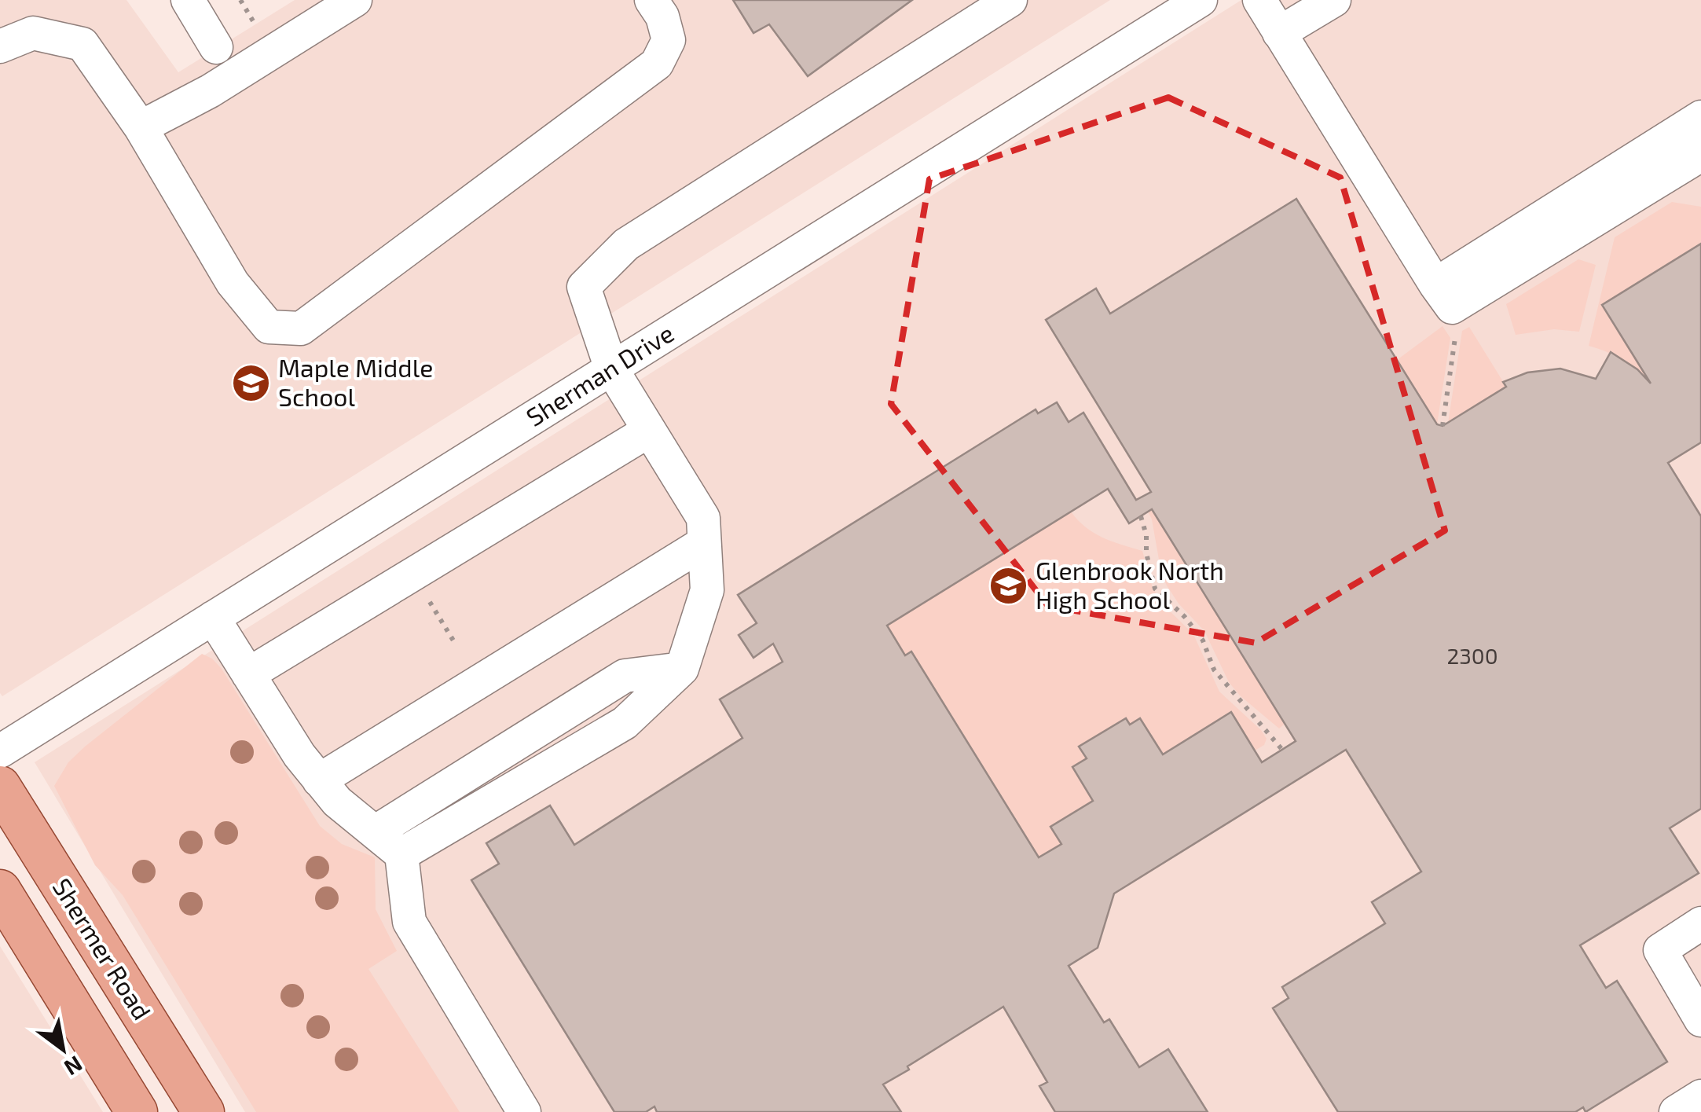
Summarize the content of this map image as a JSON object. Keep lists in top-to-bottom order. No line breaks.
{"streets":{"main road":["Shermer Road"],"street":["Sherman Drive"]},"places":{"school or university":["Maple Middle School","Glenbrook North High School"]},"house_numbers":["2300"],"north":"bottom right"}
